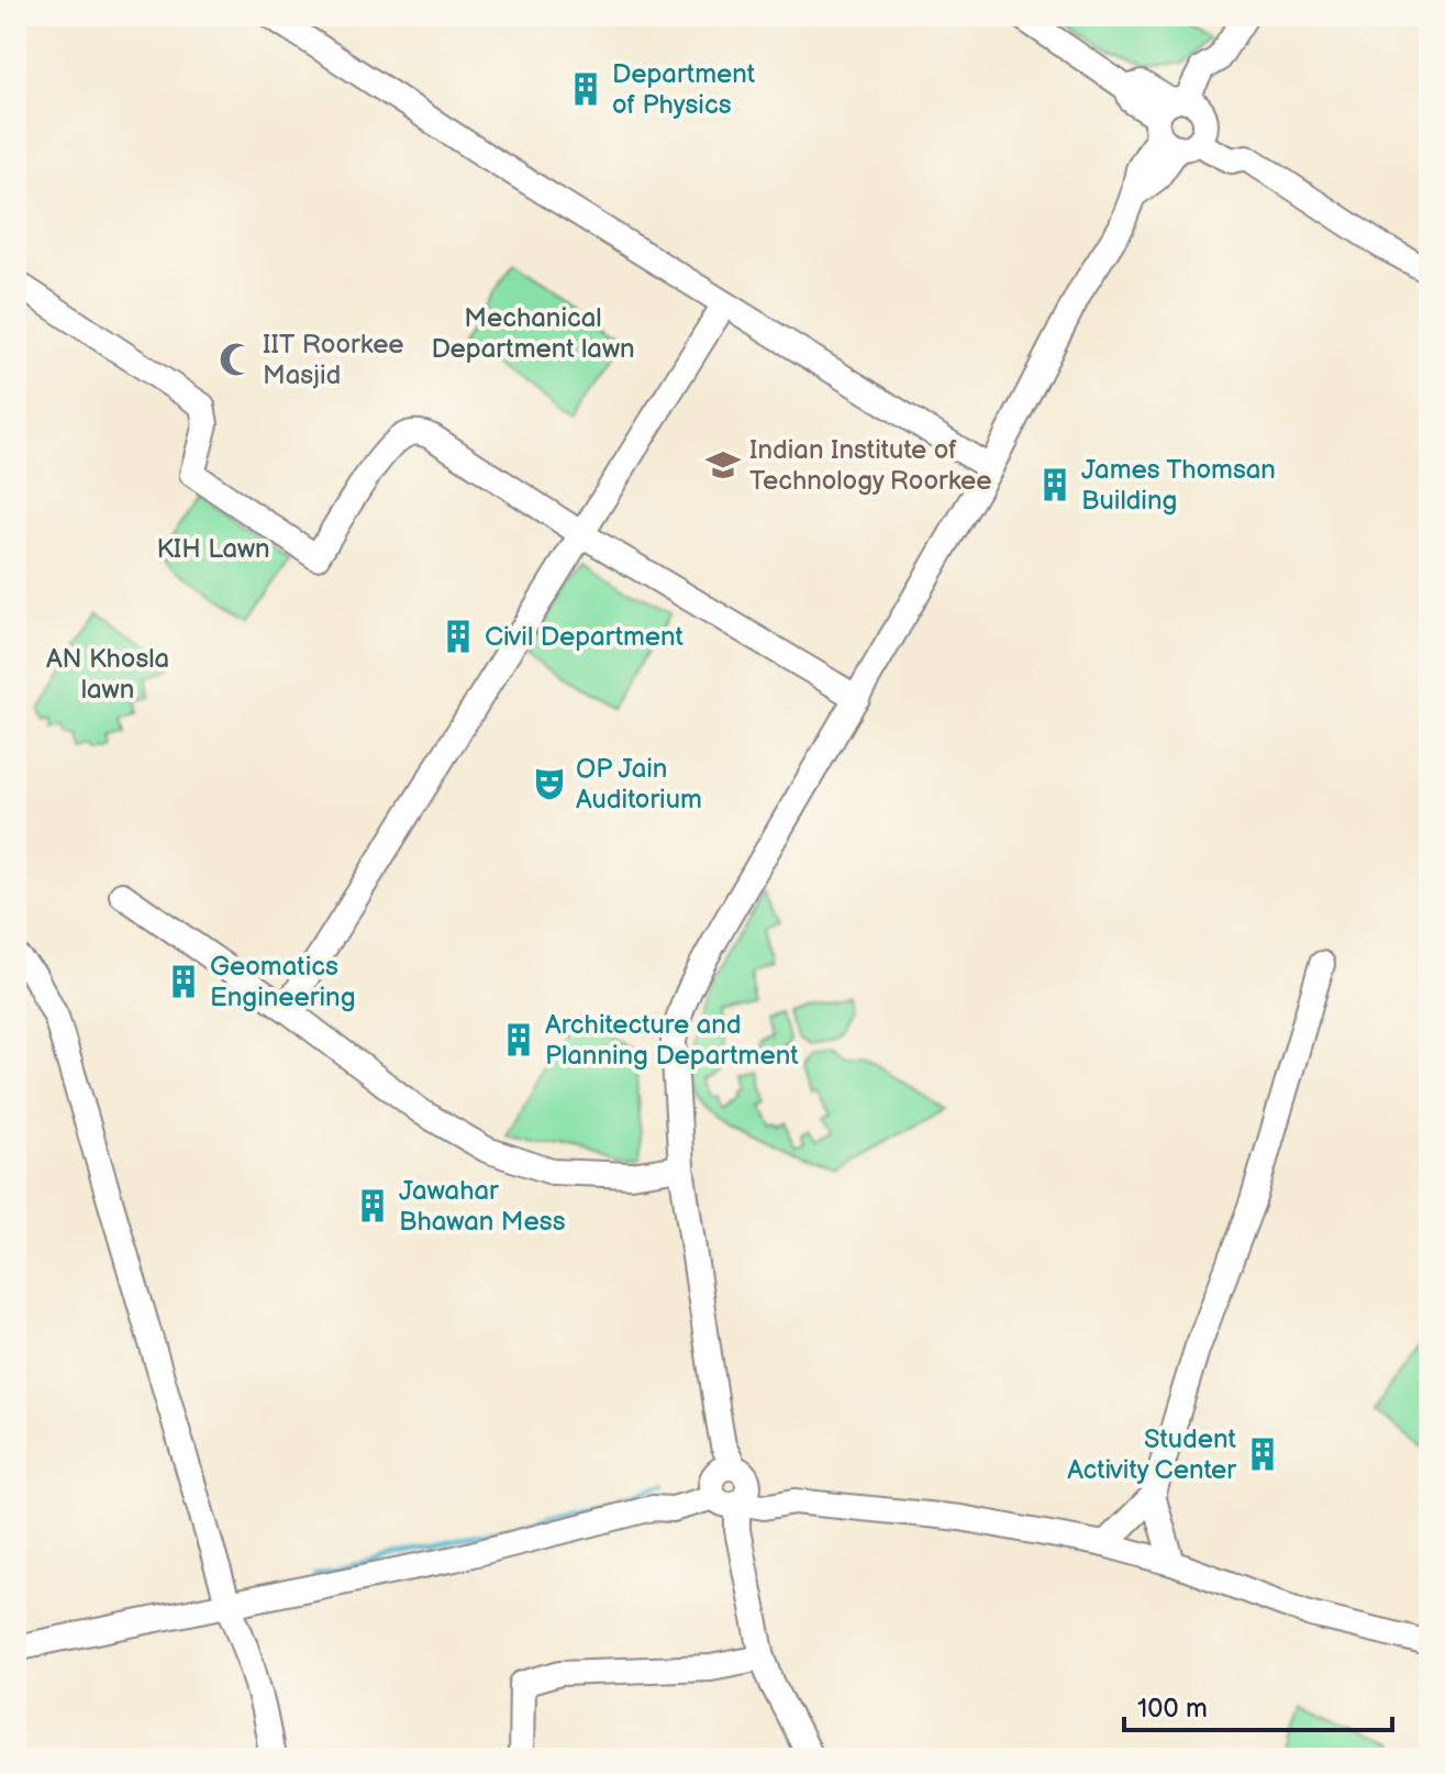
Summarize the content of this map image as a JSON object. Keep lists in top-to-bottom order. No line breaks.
{"parks":["Mechanical Department lawn","KIH Lawn","AN Khosla lawn"],"places":{"building":["Department of Physics","James Thomsan Building","Civil Department","Geomatics Engineering","Architecture and Planning Department","Jawahar Bhawan Mess","Student Activity Center"],"mosque":["IIT Roorkee Masjid"],"school or university":["Indian Institute of Technology Roorkee"],"theatre":["OP Jain Auditorium"]},"scale_bar":"100 m"}
